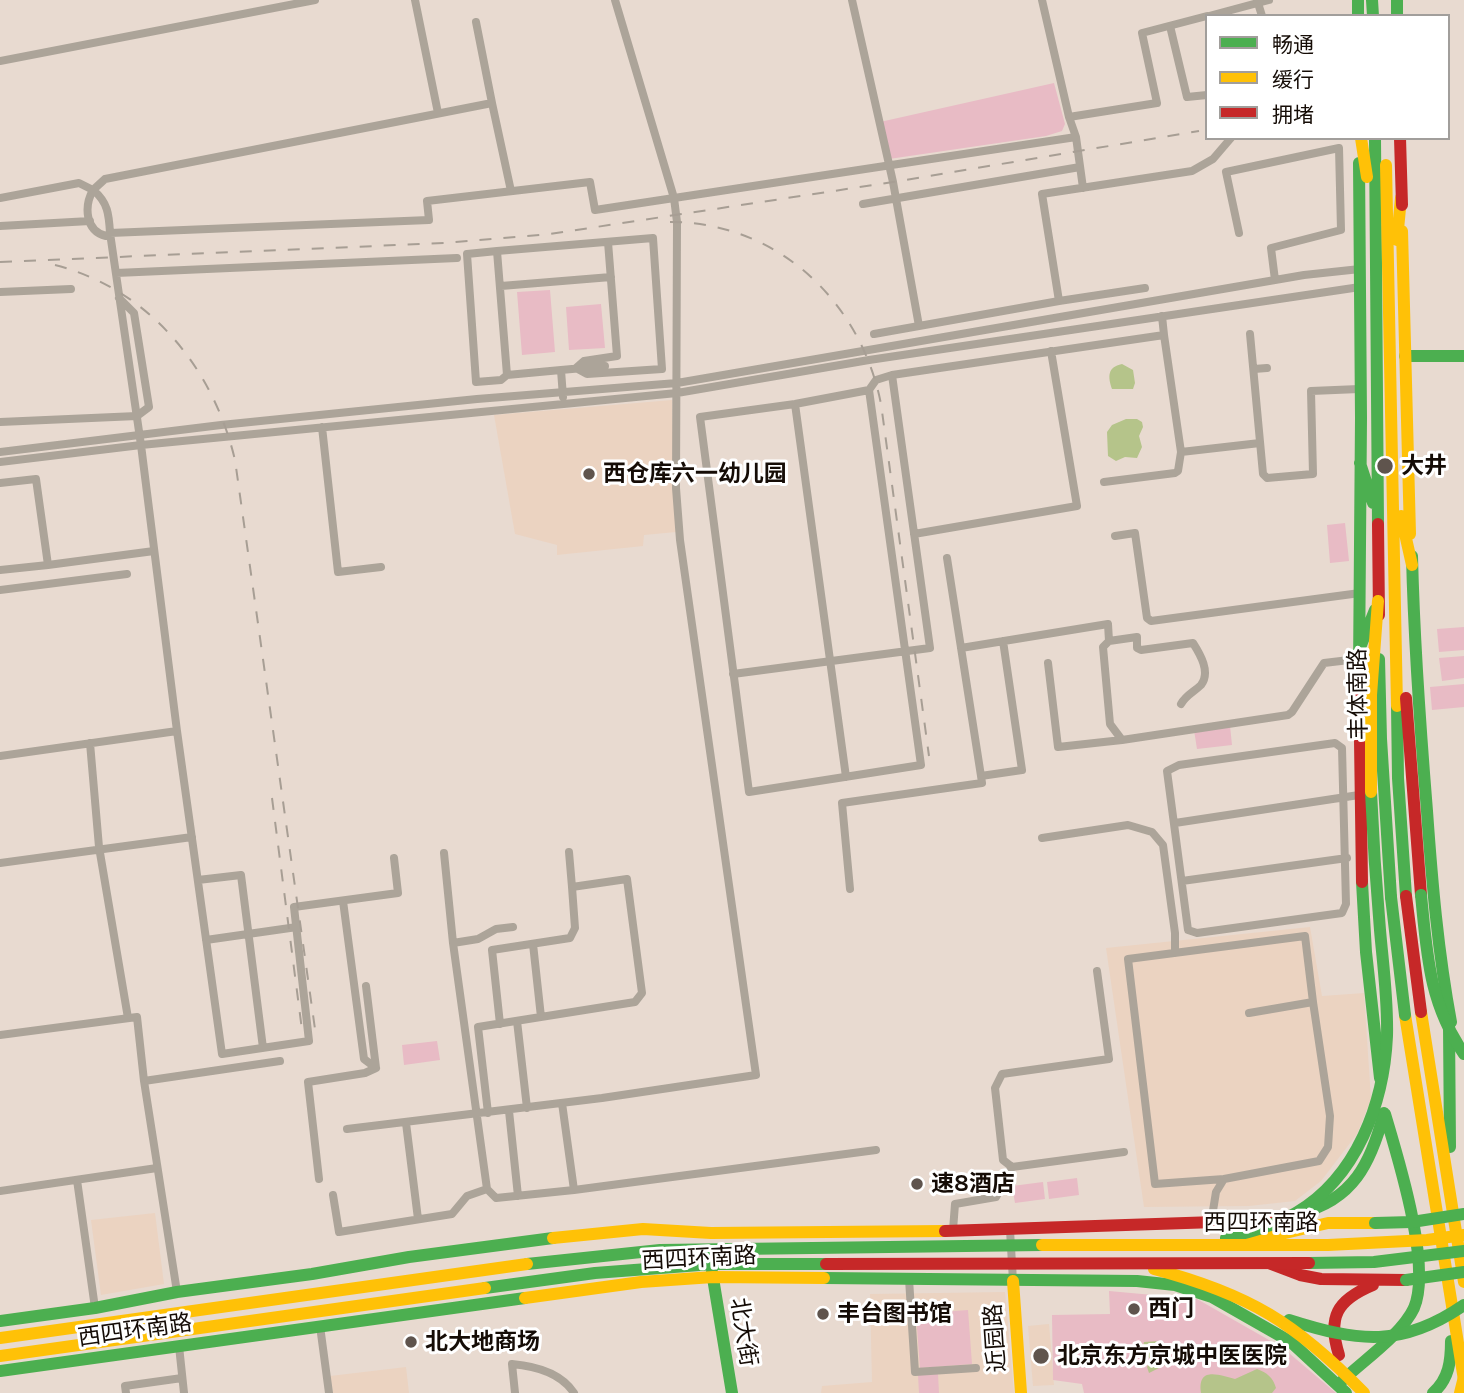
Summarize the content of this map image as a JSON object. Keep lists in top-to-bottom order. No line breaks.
{"streets":{"main road":["丰体南路","西四环南路","北大街","近园路"]},"crossings":[["丰体南路","西四环南路"],["西四环南路","北大街"],["西四环南路","近园路"]],"places":["大井","西仓库六一幼儿园","速8酒店","西门","丰台图书馆","北大地商场","北京东方京城中医医院"],"legend":["畅通","缓行","拥堵"]}
